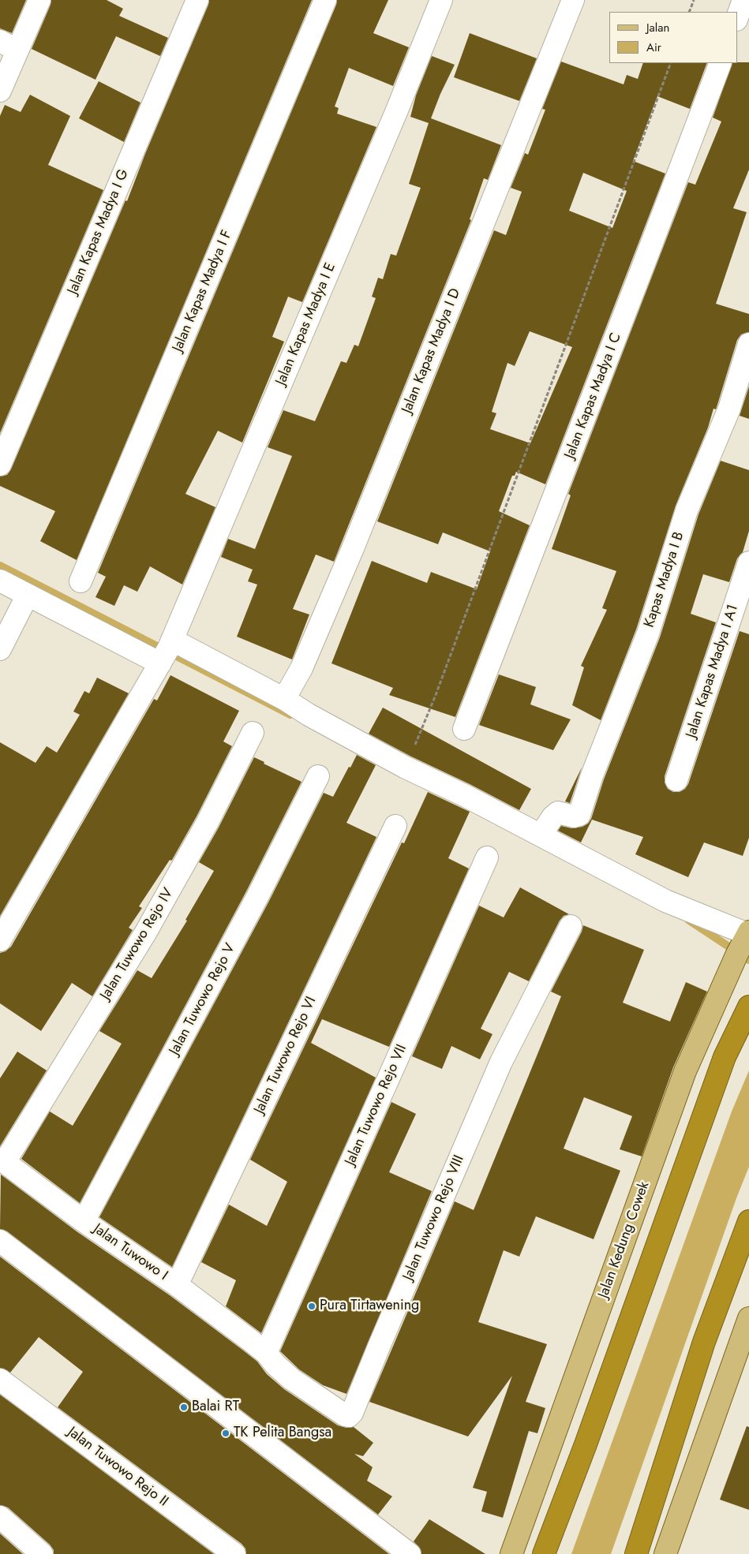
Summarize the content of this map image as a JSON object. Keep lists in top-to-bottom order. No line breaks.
{"streets":{"main road":["Jalan Kedung Cowek"],"street":["Jalan Kapas Madya I G","Jalan Kapas Madya I F","Jalan Kapas Madya I E","Jalan Kapas Madya I D","Jalan Kapas Madya I C","Kapas Madya I B","Jalan Kapas Madya I A1","Jalan Tuwowo Rejo IV","Jalan Tuwowo Rejo V","Jalan Tuwowo Rejo VI","Jalan Tuwowo Rejo VII","Jalan Tuwowo Rejo VIII","Jalan Tuwowo I","Jalan Tuwowo Rejo II"]},"crossings":[["Jalan Tuwowo Rejo IV","Jalan Tuwowo I"],["Jalan Tuwowo Rejo V","Jalan Tuwowo I"],["Jalan Tuwowo Rejo VI","Jalan Tuwowo I"],["Jalan Tuwowo Rejo VII","Jalan Tuwowo Rejo VIII"],["Jalan Tuwowo Rejo VII","Jalan Tuwowo I"],["Jalan Tuwowo Rejo VIII","Jalan Tuwowo I"]],"places":["Pura Tirtawening","Balai RT","TK Pelita Bangsa"],"legend":["Jalan","Air"]}
